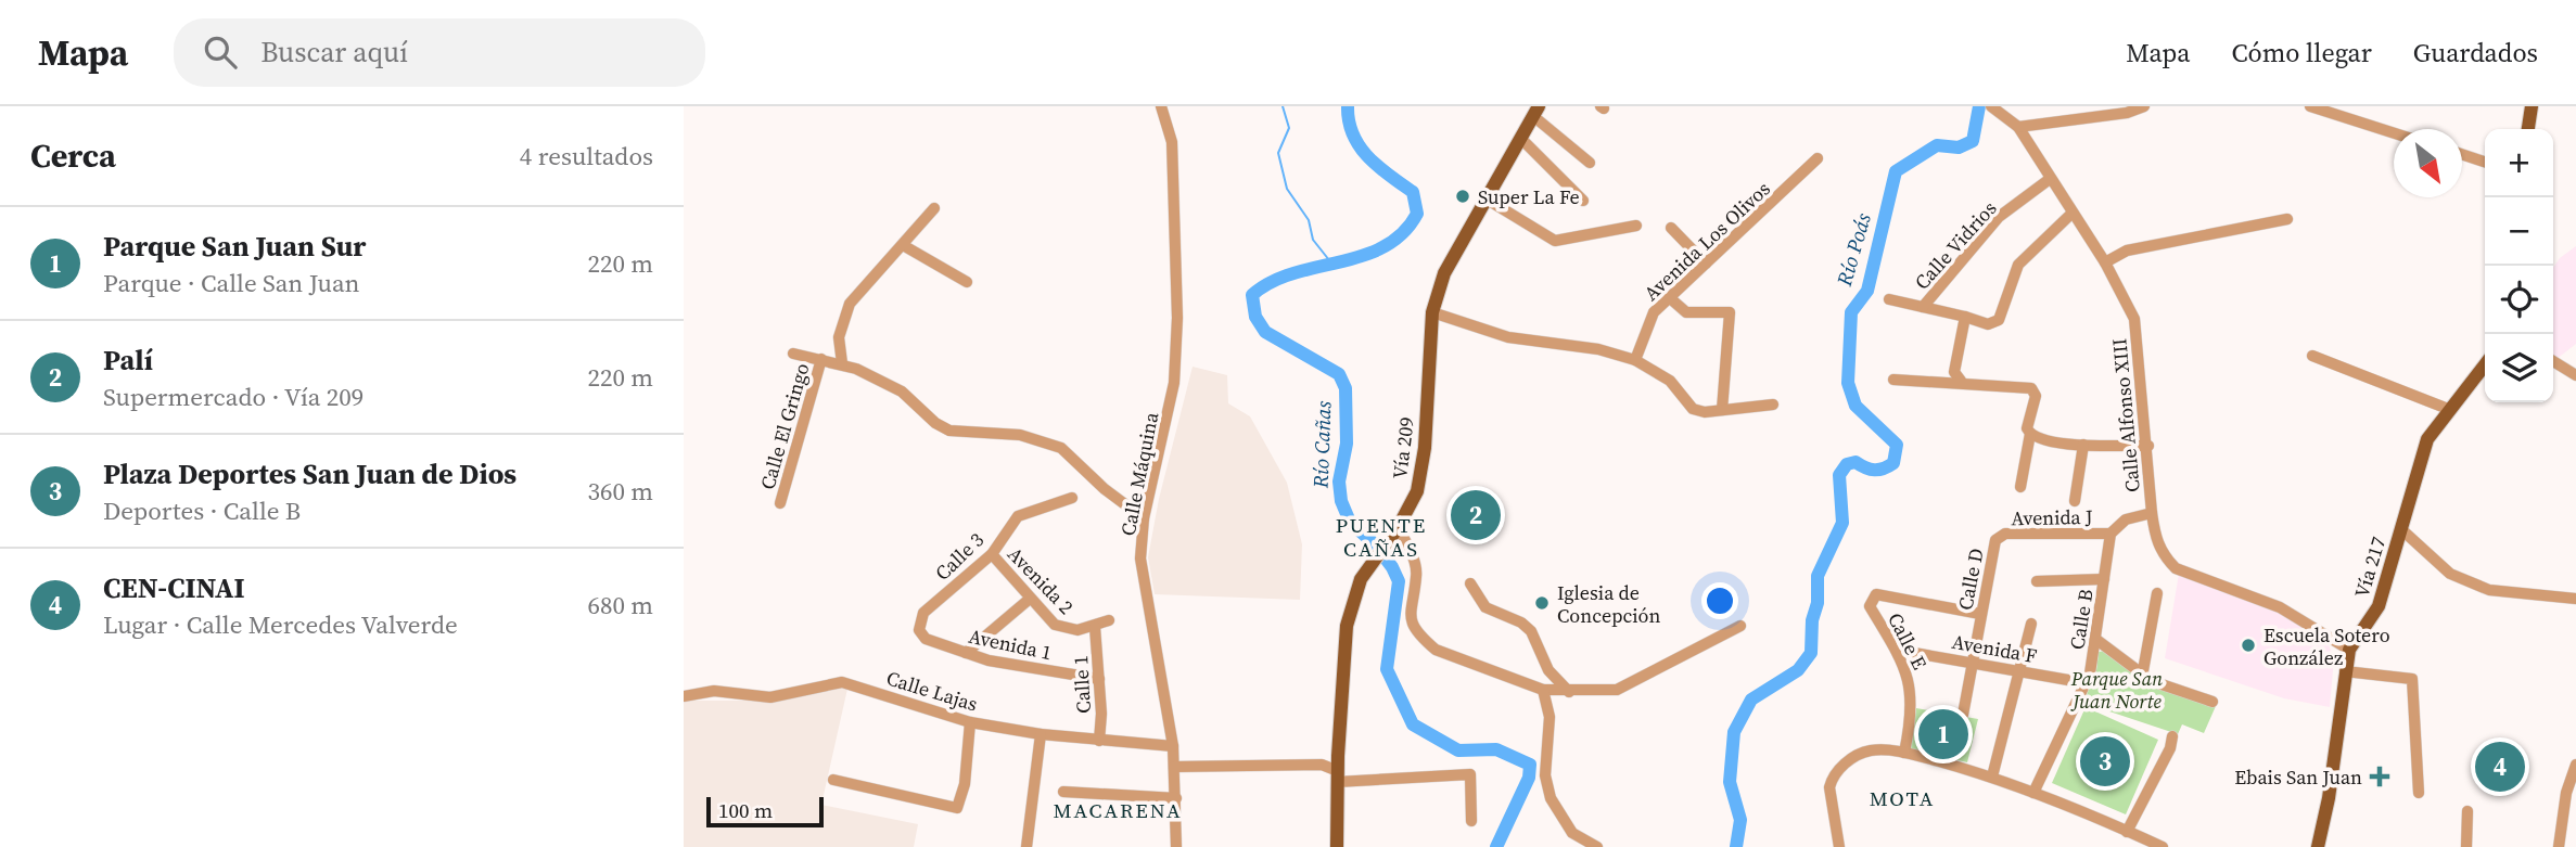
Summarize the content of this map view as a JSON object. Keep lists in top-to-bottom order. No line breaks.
{"streets":{"main road":["Vía 209","Vía 217"],"street":["Avenida Los Olivos","Calle Vidrios","Calle Alfonso XIII","Calle El Gringo","Calle Máquina","Avenida J","Calle 3","Calle D","Avenida 2","Calle B","Calle E","Avenida 1","Avenida F","Calle 1","Calle Lajas"]},"crossings":[["Calle Vidrios","Calle Alfonso XIII"],["Calle Alfonso XIII","Vía 217"],["Calle Máquina","Calle Lajas"],["Avenida J","Calle D"],["Avenida J","Calle B"],["Calle 3","Avenida 2"],["Calle 3","Avenida 1"],["Calle D","Calle E"],["Calle D","Avenida F"],["Avenida 2","Calle 1"],["Calle B","Avenida F"],["Calle E","Avenida F"],["Avenida 1","Calle 1"],["Calle 1","Calle Lajas"]],"districts":["PUENTE CAÑAS","MOTA","MACARENA"],"water":["Río Poás","Río Cañas"],"parks":["Parque San Juan Norte"],"places":{"other":["Super La Fe","Iglesia de Concepción","Escuela Sotero González"],"health":["Ebais San Juan"]},"scale_bar":"100 m","north":"bottom right","page":{"header":"Mapa","search":"Buscar aquí","nav":["Mapa","Cómo llegar","Guardados"],"heading":["Cerca","4 resultados"],"map_buttons":["+","−"],"list":[{"mark":"1","name":"Parque San Juan Sur","note":"Parque · Calle San Juan","value":"220 m"},{"mark":"2","name":"Palí","note":"Supermercado · Vía 209","value":"220 m"},{"mark":"3","name":"Plaza Deportes San Juan de Dios","note":"Deportes · Calle B","value":"360 m"},{"mark":"4","name":"CEN-CINAI","note":"Lugar · Calle Mercedes Valverde","value":"680 m"}],"pins":["2","1","3","4"],"scale":"100 m"}}
